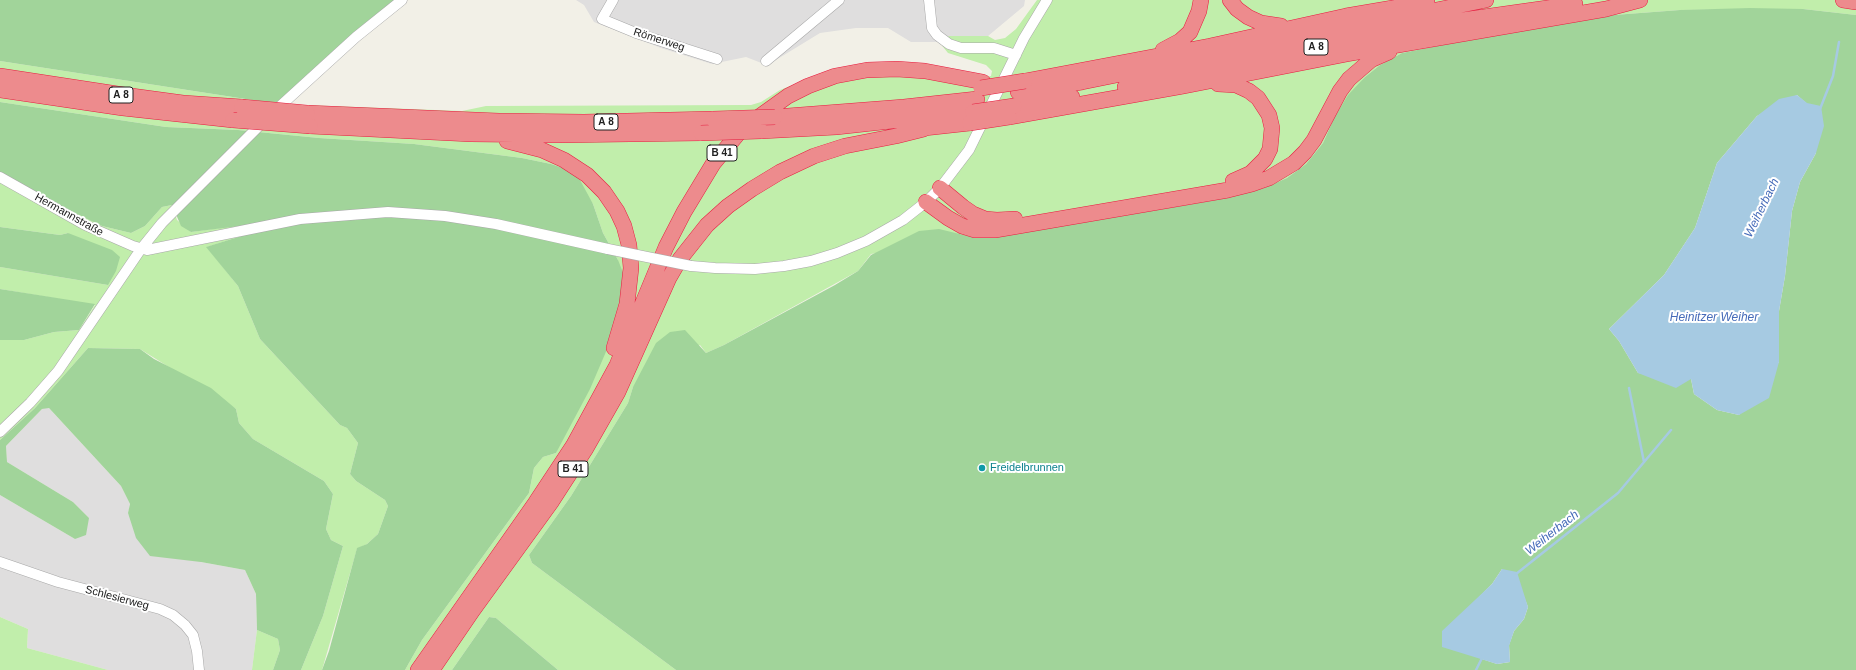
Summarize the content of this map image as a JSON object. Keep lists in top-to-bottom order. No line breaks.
{"streets":{"highway":["A 8","B 41"],"street":["Römerweg","Hermannstraße","Schlesierweg"]},"crossings":[["A 8","B 41"]],"water":["Weiherbach","Heinitzer Weiher"],"places":["Freidelbrunnen"]}
